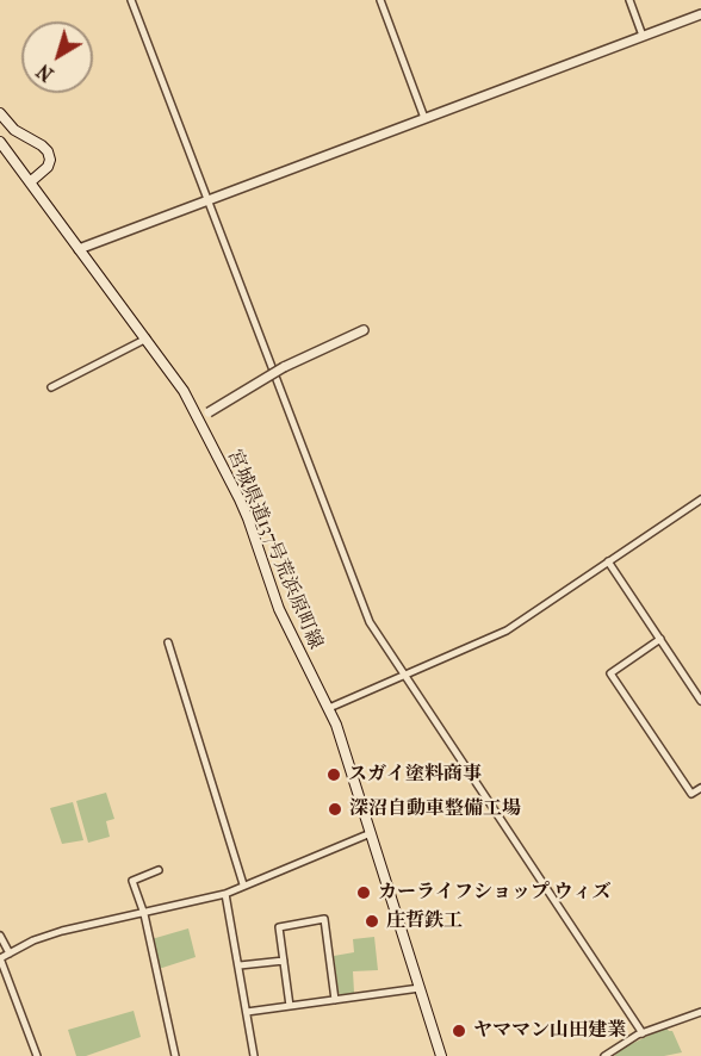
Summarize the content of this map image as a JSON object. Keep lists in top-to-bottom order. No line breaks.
{"streets":{"main road":["宮城県道137号荒浜原町線"]},"places":["スガイ塗料商事","深沼自動車整備工場","カーライフショップ ウィズ","庄哲鉄工","ヤママン山田建業"],"north":"bottom left"}
